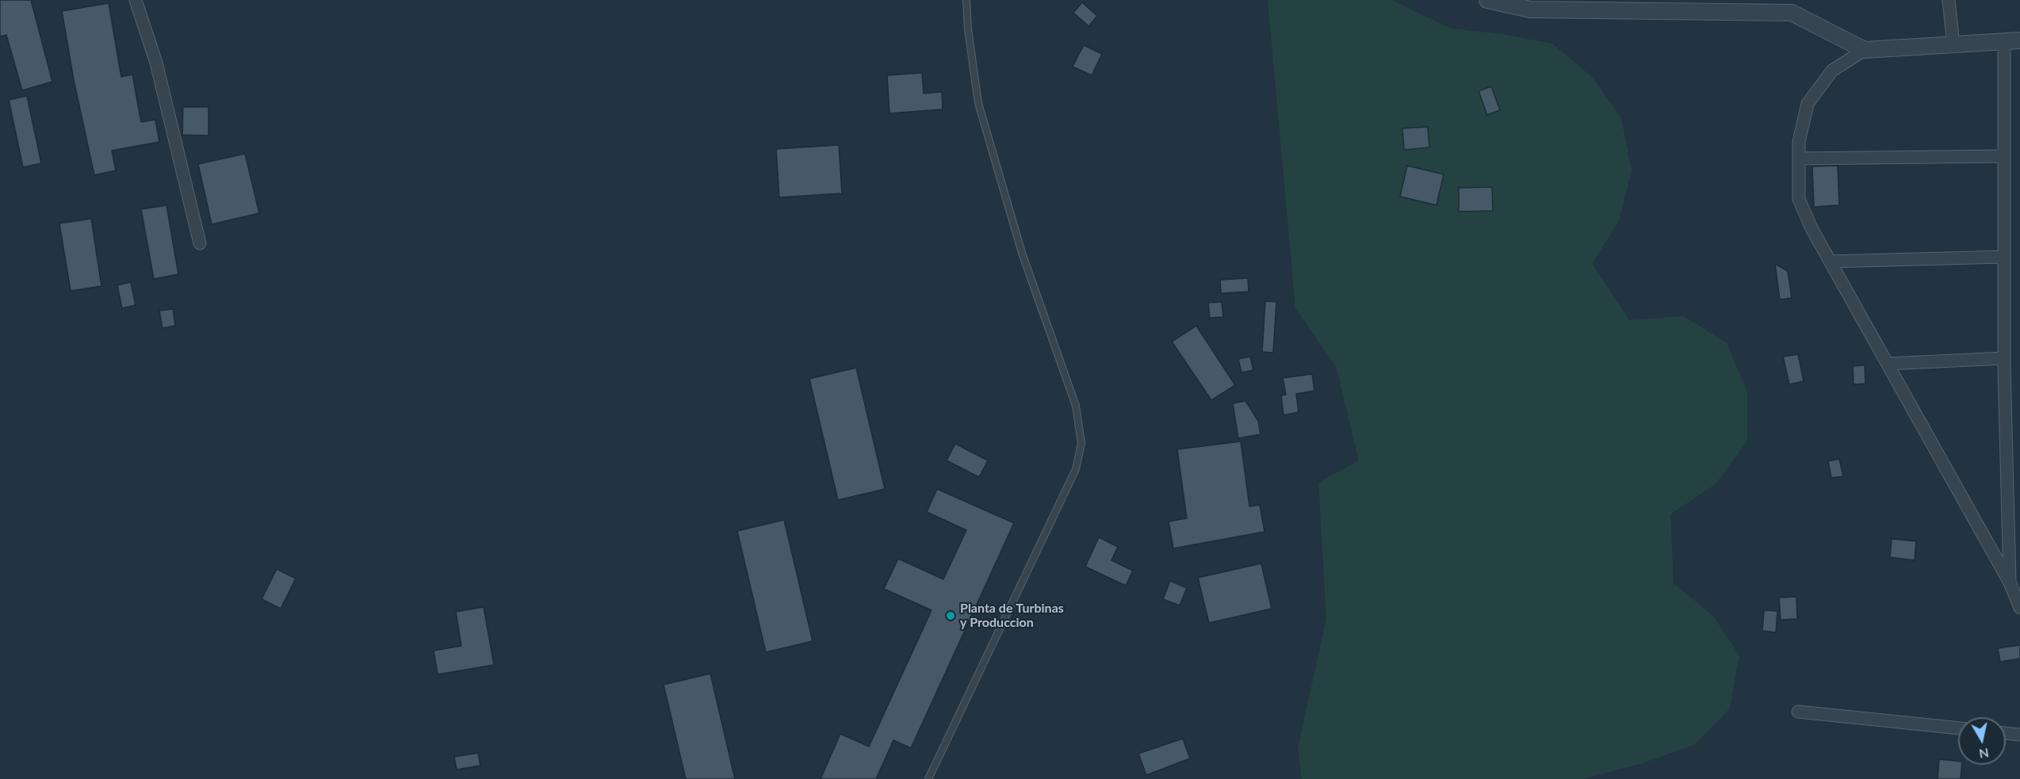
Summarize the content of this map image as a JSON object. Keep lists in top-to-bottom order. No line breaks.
{"places":["Planta de Turbinas y Produccion"],"north":"bottom"}
